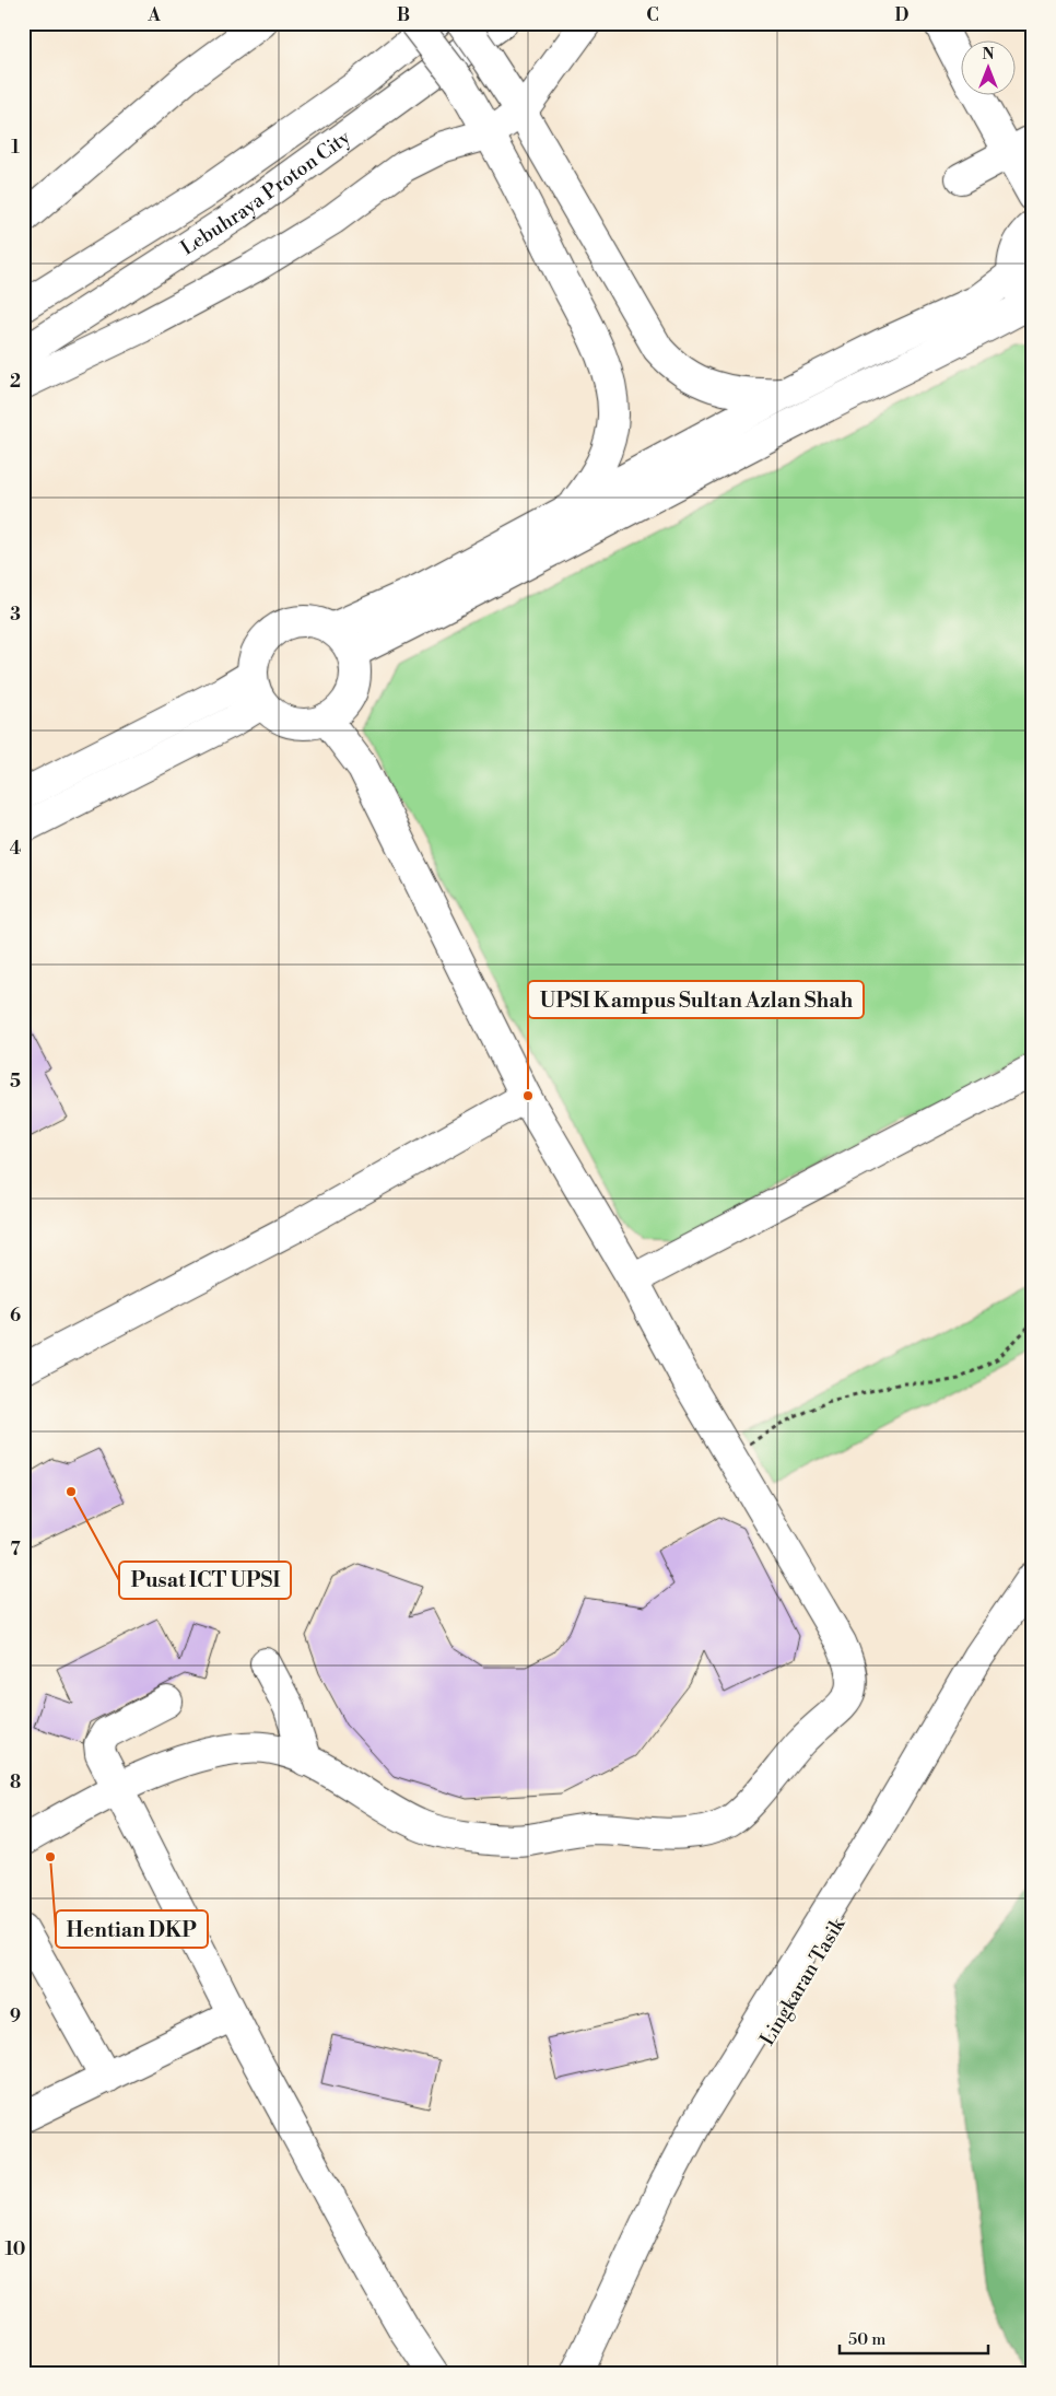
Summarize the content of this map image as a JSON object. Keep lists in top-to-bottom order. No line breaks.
{"streets":{"street":["Lebuhraya Proton City","Lingkaran Tasik"]},"places":["UPSI Kampus Sultan Azlan Shah","Pusat ICT UPSI","Hentian DKP"],"scale_bar":"50 m","north":"top","grid":{"columns":["A","B","C","D"],"rows":["1","2","3","4","5","6","7","8","9","10"]}}
